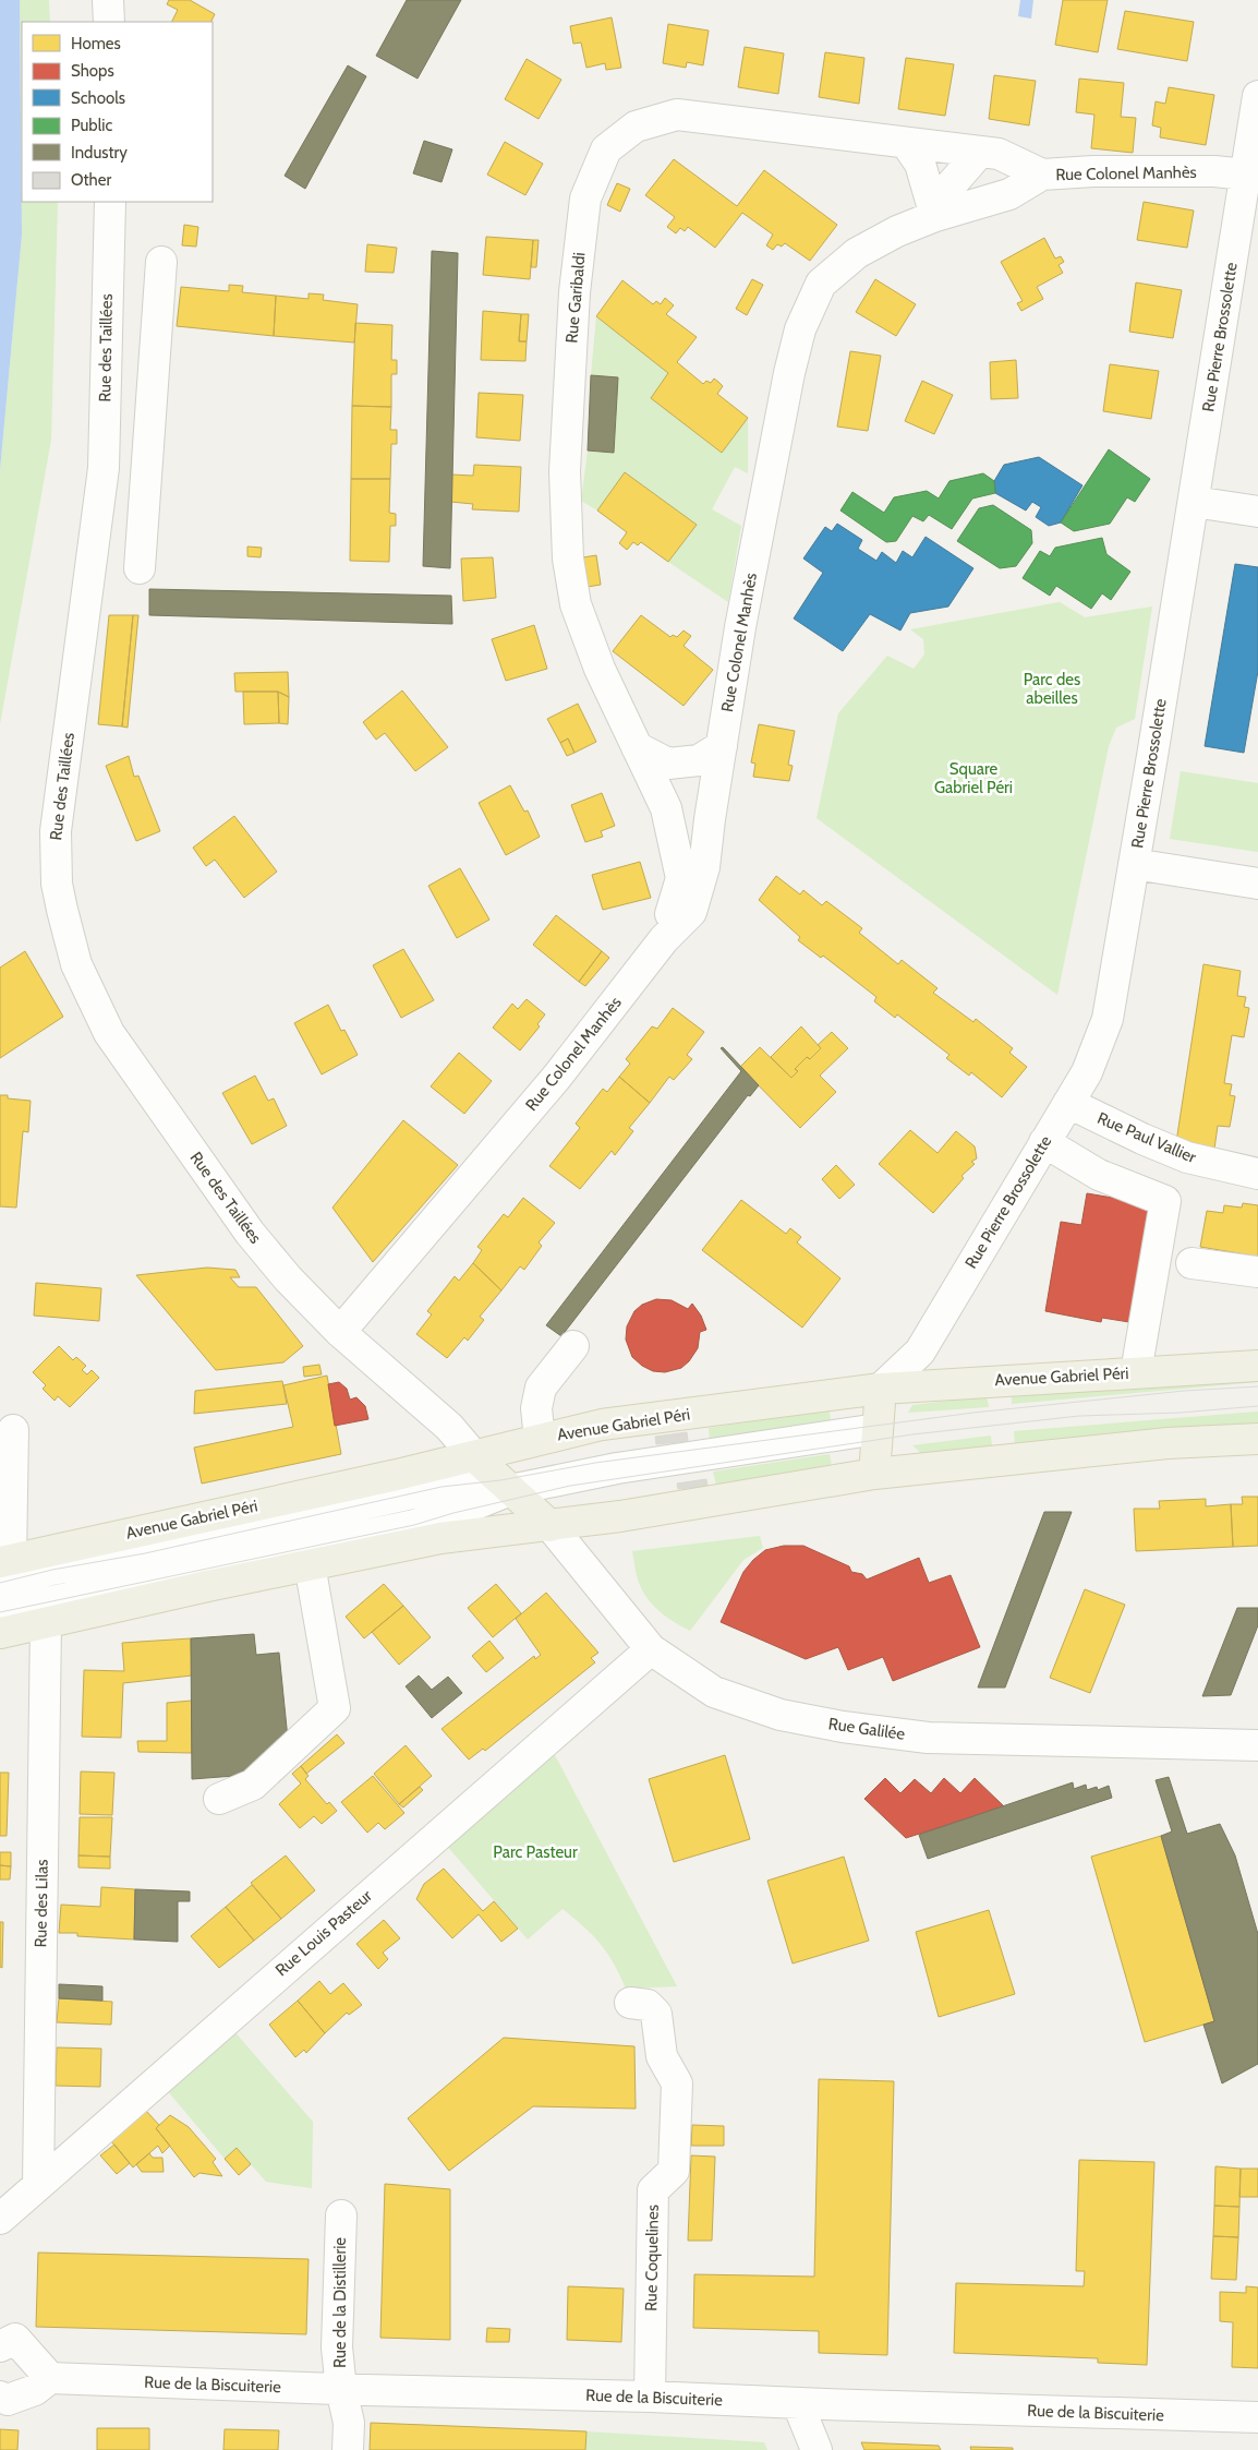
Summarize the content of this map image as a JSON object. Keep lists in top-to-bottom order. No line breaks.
{"streets":{"main road":["Avenue Gabriel Péri"],"street":["Rue Colonel Manhès","Rue Garibaldi","Rue Pierre Brossolette","Rue des Taillées","Rue Paul Vallier","Rue Galilée","Rue des Lilas","Rue Louis Pasteur","Rue Coquelines","Rue de la Distillerie","Rue de la Biscuiterie"]},"crossings":[["Rue Colonel Manhès","Rue Garibaldi"],["Rue Colonel Manhès","Rue Pierre Brossolette"],["Rue Colonel Manhès","Rue des Taillées"],["Rue Pierre Brossolette","Rue Paul Vallier"],["Rue Pierre Brossolette","Avenue Gabriel Péri"],["Rue des Taillées","Avenue Gabriel Péri"],["Rue Galilée","Rue Louis Pasteur"],["Rue des Lilas","Rue Louis Pasteur"],["Rue Coquelines","Rue de la Biscuiterie"],["Rue de la Distillerie","Rue de la Biscuiterie"]],"parks":["Parc des abeilles","Square Gabriel Péri","Parc Pasteur"],"legend":["Homes","Shops","Schools","Public","Industry","Other"]}
